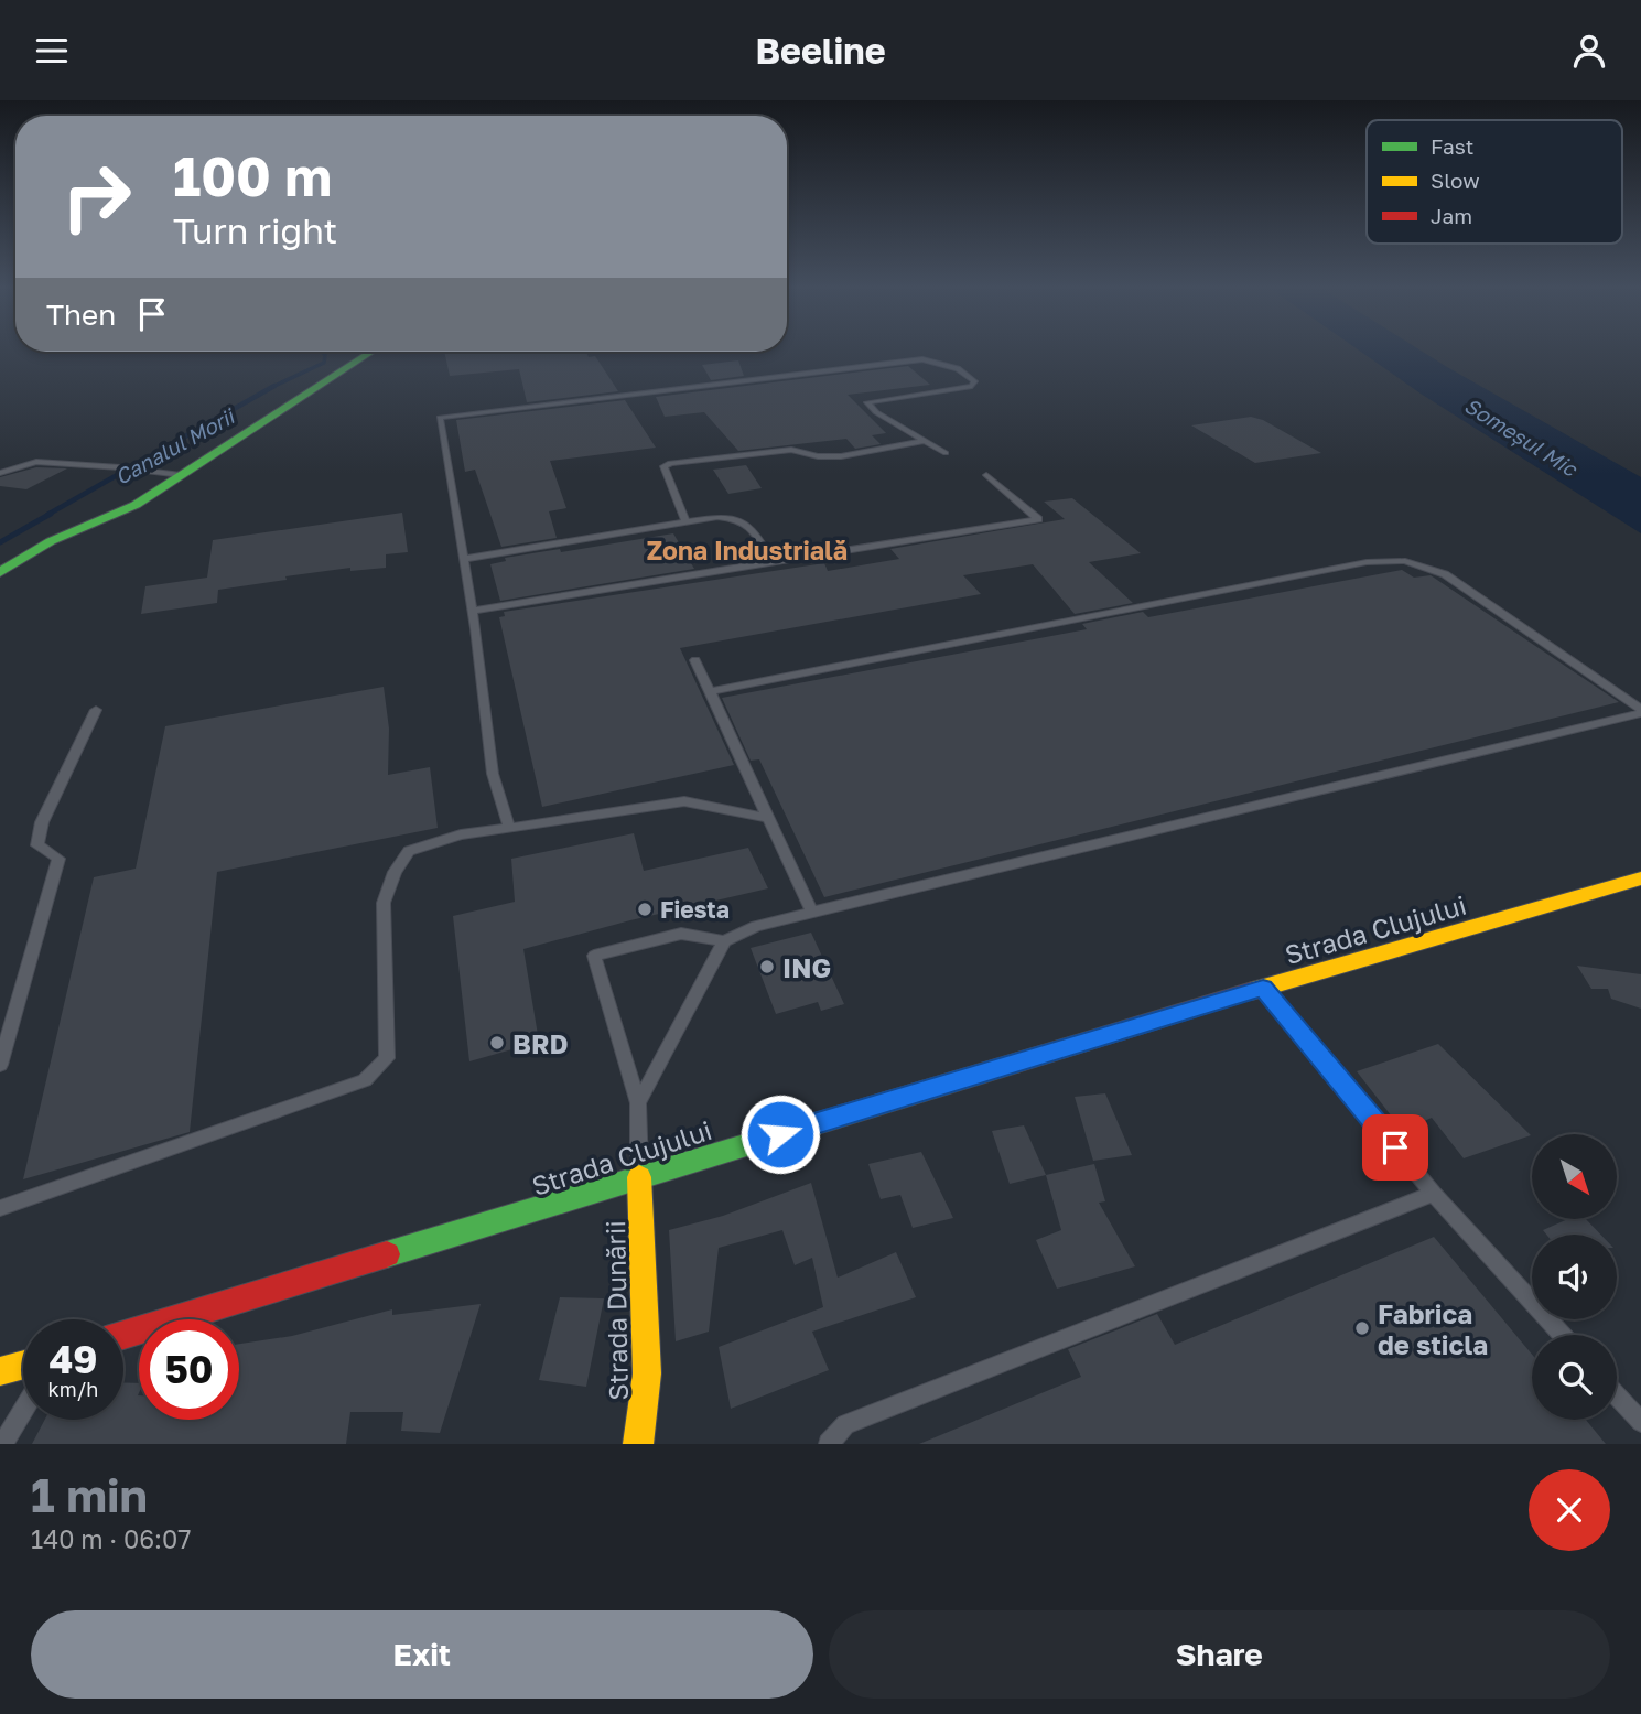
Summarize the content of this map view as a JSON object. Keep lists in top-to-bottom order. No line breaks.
{"streets":{"main road":["Strada Clujului","Strada Dunării"]},"crossings":[["Strada Clujului","Strada Dunării"]],"districts":["Zona Industrială"],"water":["Someșul Mic","Canalul Morii"],"places":["Fiesta","ING","BRD","Fabrica de sticla"],"legend":["Fast","Slow","Jam"],"north":"bottom right","page":{"header":"Beeline","turn":["100 m","Turn right"],"then":"Then","speed":"49 km/h","limit":"50","heading":["1 min","140 m · 06:07"],"buttons":["Exit","Share"]}}
